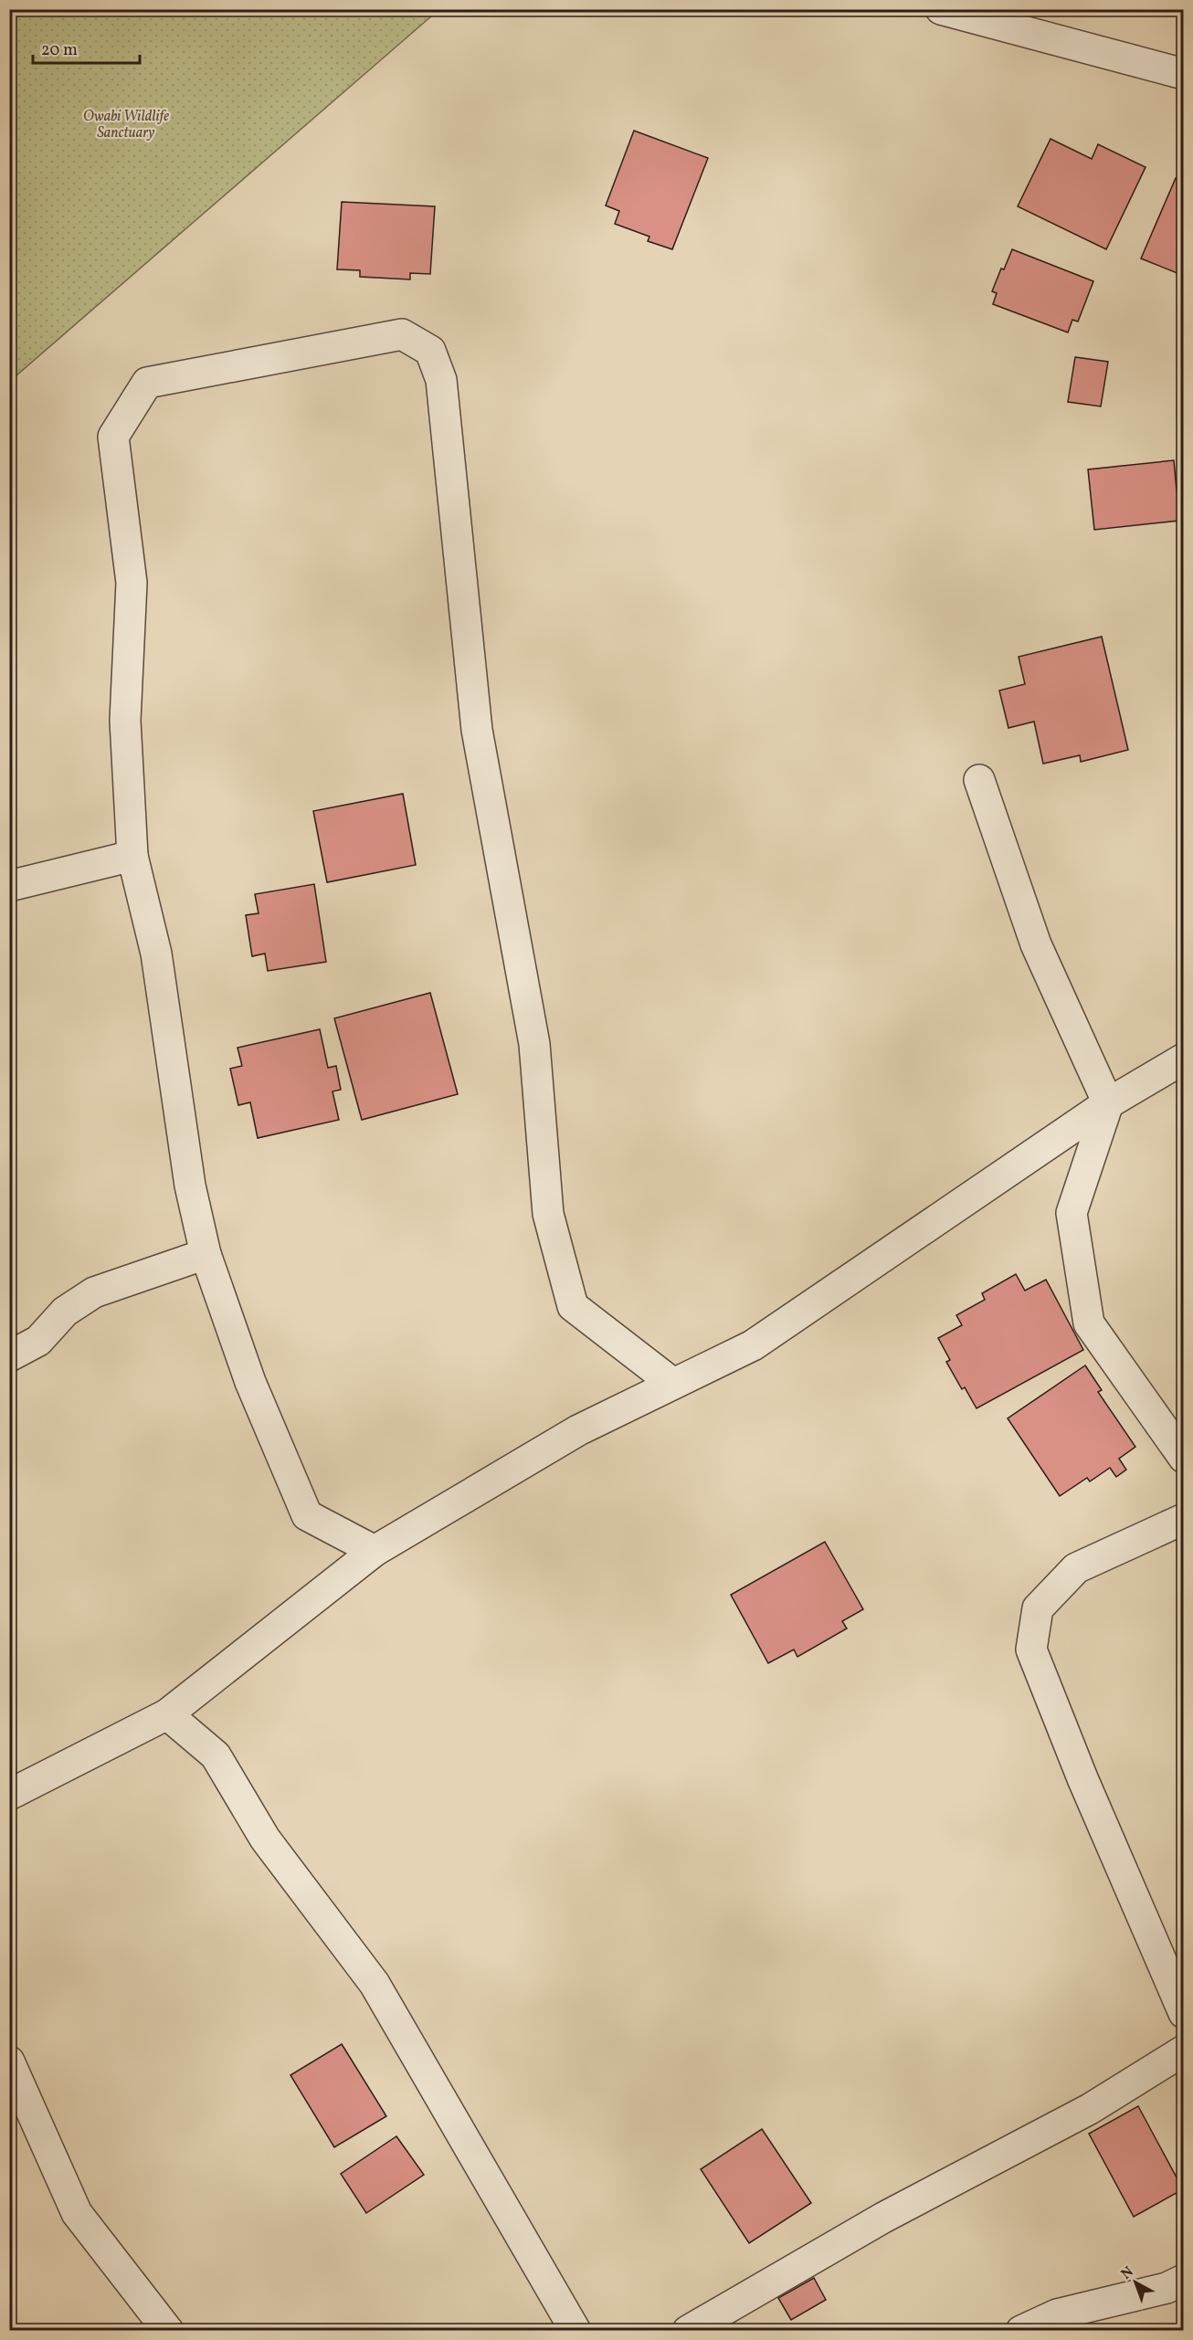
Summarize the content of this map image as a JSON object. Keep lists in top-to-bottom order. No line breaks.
{"parks":["Owabi Wildlife Sanctuary"],"scale_bar":"20 m","north":"top left"}
